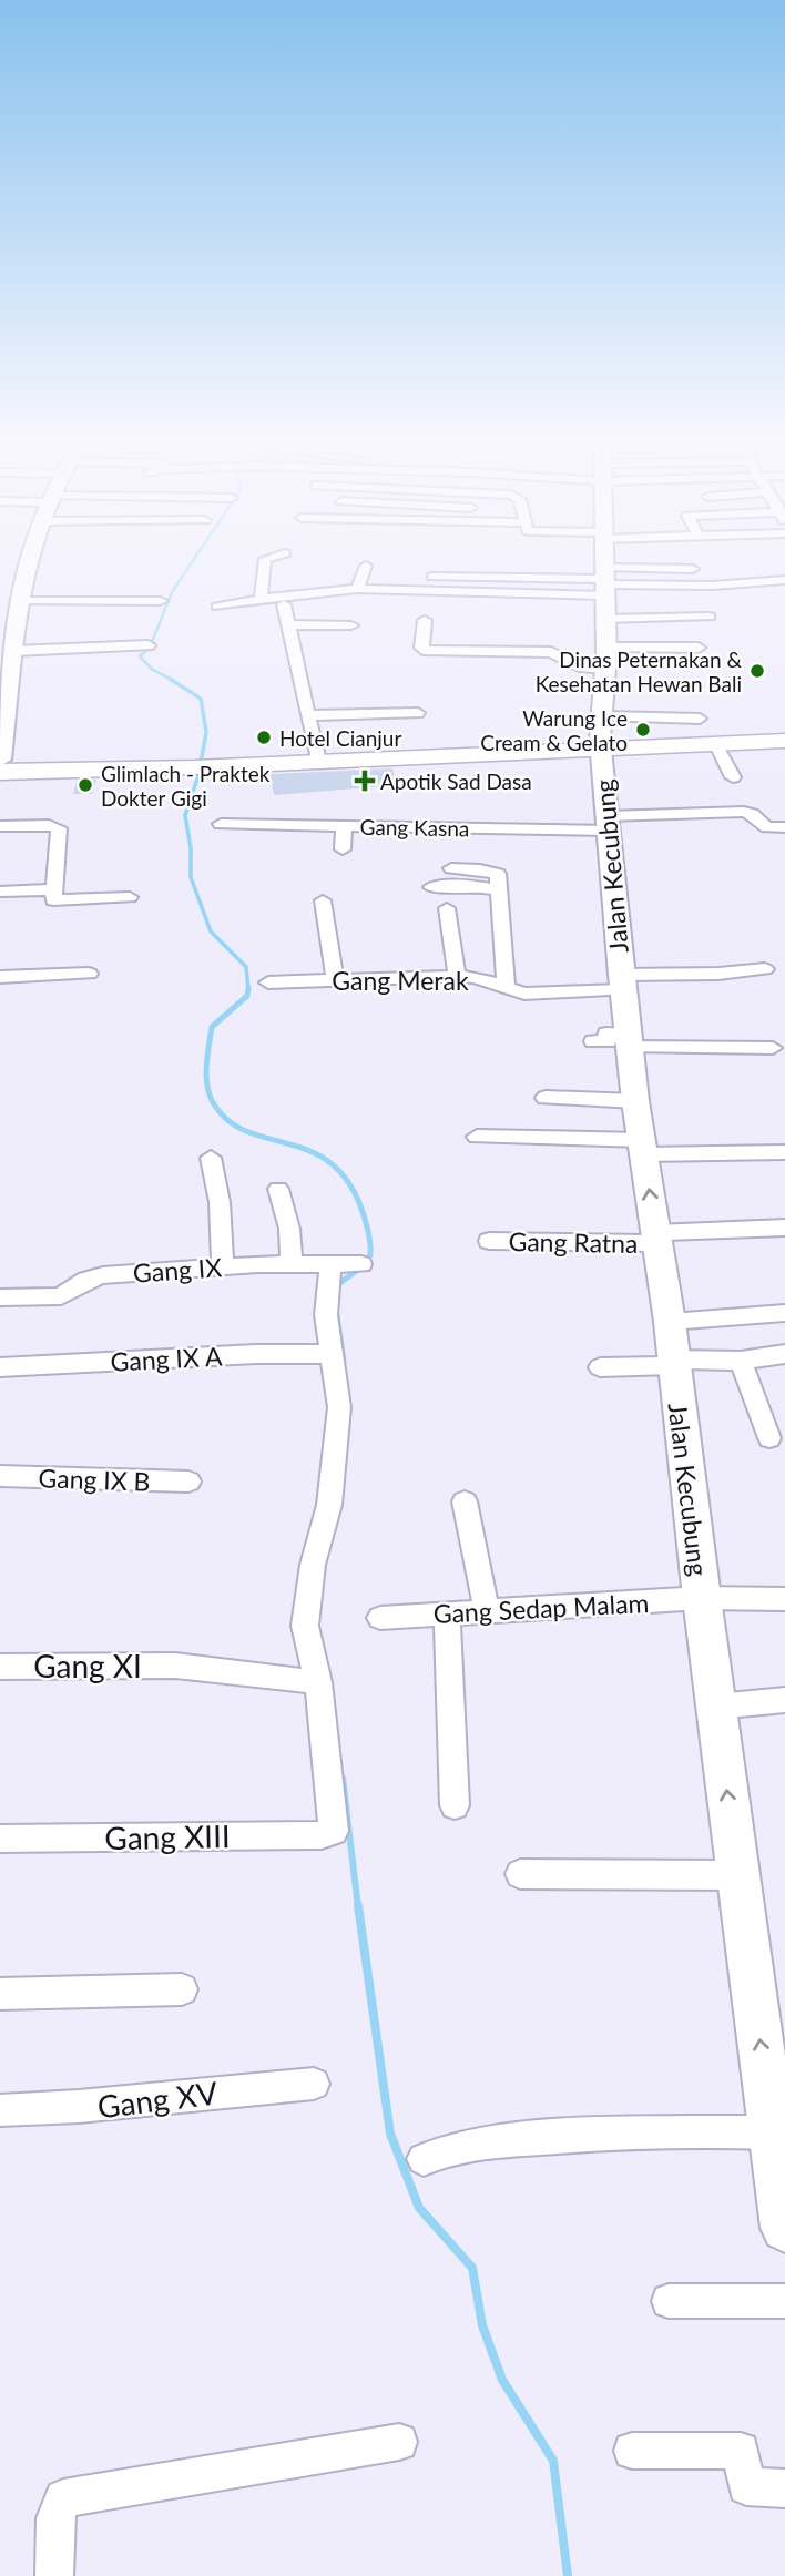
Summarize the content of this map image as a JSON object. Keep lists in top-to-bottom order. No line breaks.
{"streets":{"street":["Gang Kasna","Jalan Kecubung","Gang Merak","Gang Ratna","Gang IX","Gang IX A","Gang IX B","Gang Sedap Malam","Gang XI","Gang XIII","Gang XV"]},"crossings":[["Gang Kasna","Jalan Kecubung"],["Jalan Kecubung","Gang Merak"],["Jalan Kecubung","Gang Ratna"],["Jalan Kecubung","Gang Sedap Malam"],["Gang XI","Gang XIII"]],"places":{"other":["Dinas Peternakan & Kesehatan Hewan Bali","Warung Ice Cream & Gelato","Hotel Cianjur","Glimlach - Praktek Dokter Gigi"],"health":["Apotik Sad Dasa"]}}
